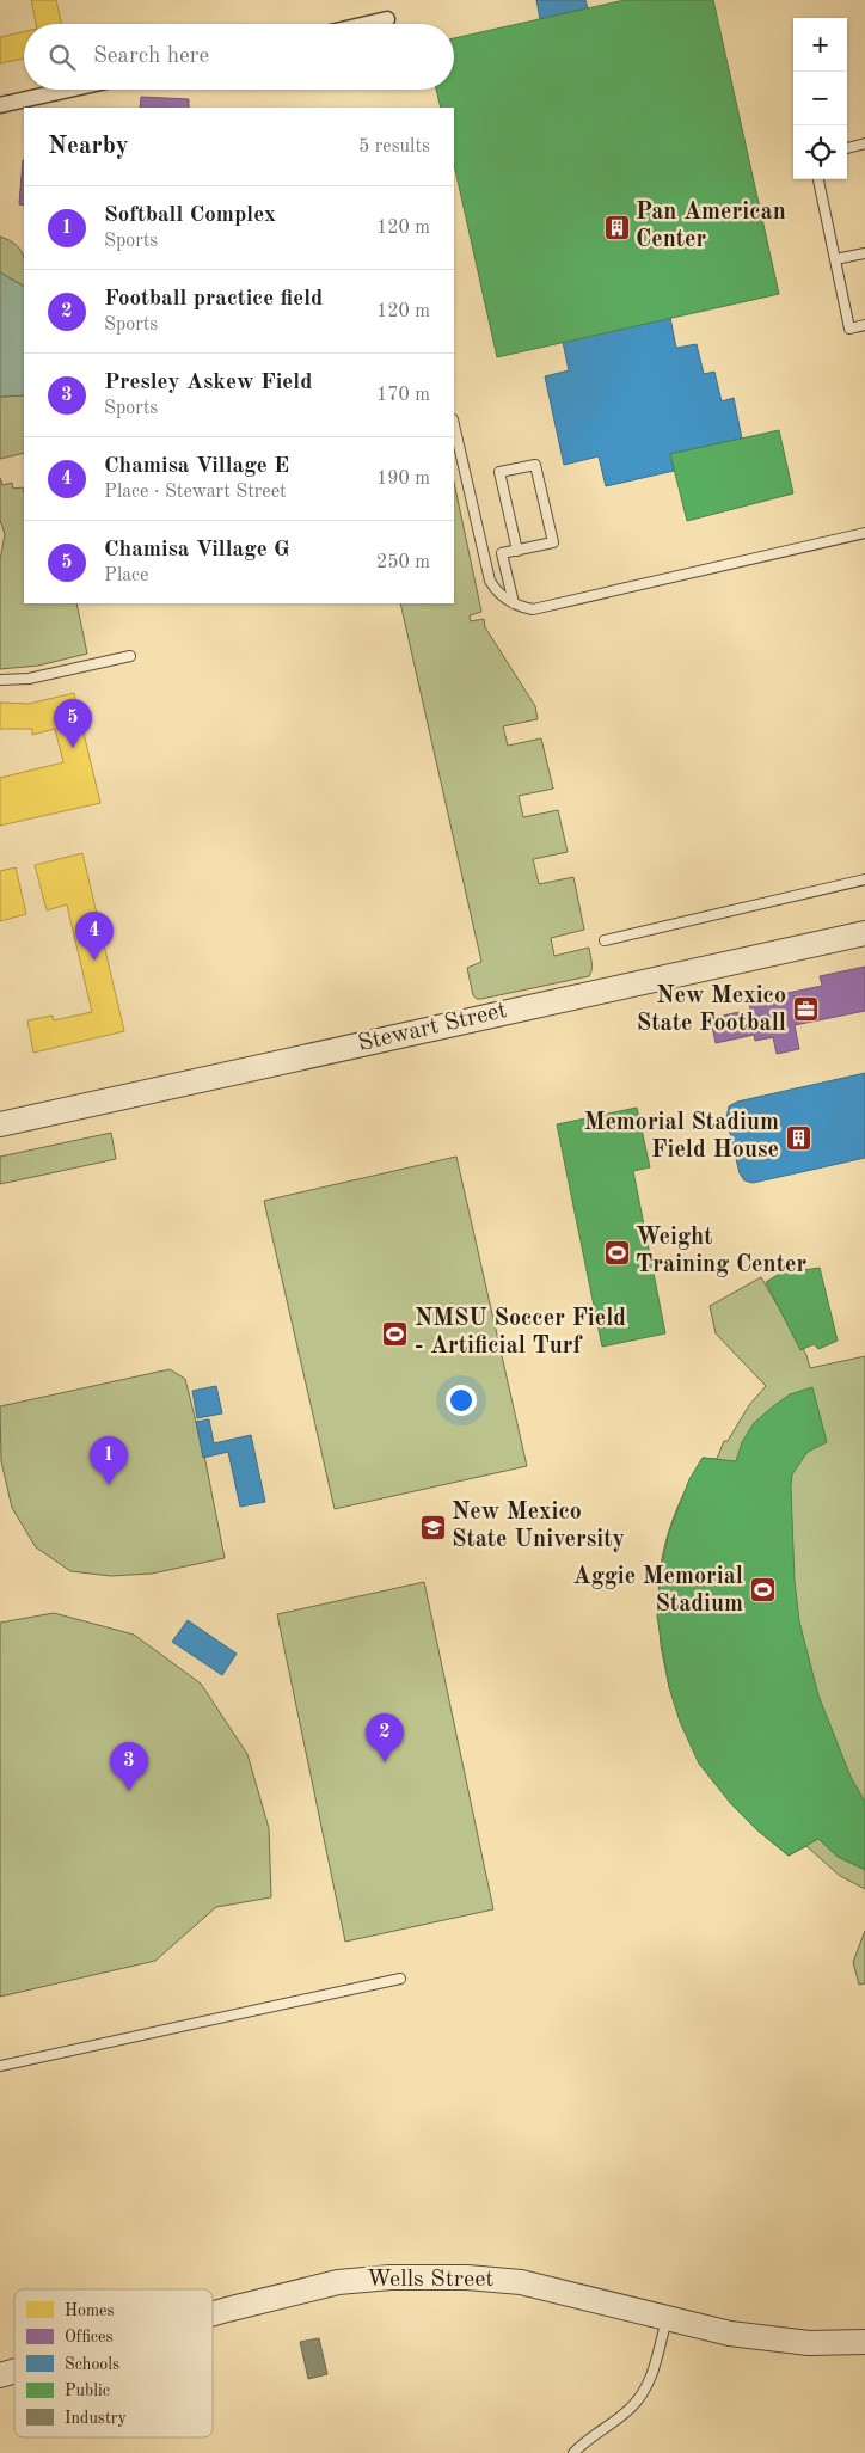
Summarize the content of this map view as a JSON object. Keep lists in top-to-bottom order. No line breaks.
{"streets":{"street":["Stewart Street","Wells Street"]},"places":{"building":["Pan American Center","Memorial Stadium Field House"],"office":["New Mexico State Football"],"sports":["Weight Training Center","NMSU Soccer Field - Artificial Turf","Aggie Memorial Stadium"],"school or university":["New Mexico State University"]},"legend":["Homes","Offices","Schools","Public","Industry"],"page":{"map_buttons":["+","−"],"search":"Search here","heading":["Nearby","5 results"],"list":[{"mark":"1","name":"Softball Complex","note":"Sports","value":"120 m"},{"mark":"2","name":"Football practice field","note":"Sports","value":"120 m"},{"mark":"3","name":"Presley Askew Field","note":"Sports","value":"170 m"},{"mark":"4","name":"Chamisa Village E","note":"Place · Stewart Street","value":"190 m"},{"mark":"5","name":"Chamisa Village G","note":"Place","value":"250 m"}],"pins":["5","4","1","2","3"]}}
